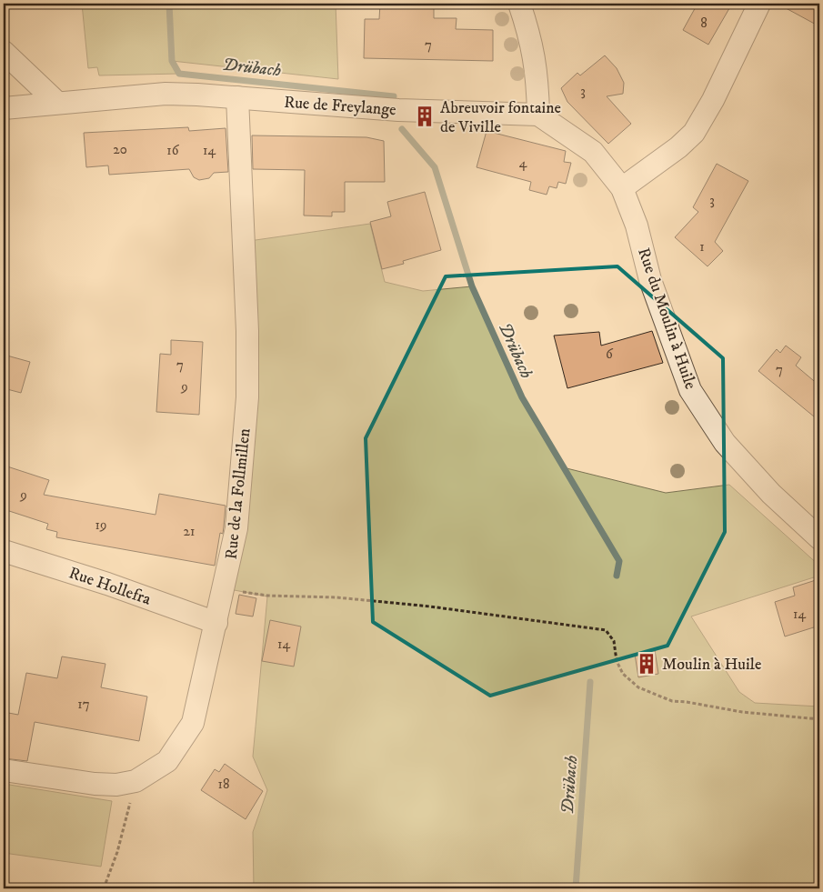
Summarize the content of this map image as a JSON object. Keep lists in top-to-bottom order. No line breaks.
{"streets":{"street":["Rue de Freylange","Rue du Moulin à Huile","Rue de la Follmillen","Rue Hollefra"]},"crossings":[["Rue de Freylange","Rue de la Follmillen"],["Rue de la Follmillen","Rue Hollefra"]],"water":["Drübach"],"places":{"building":["Abreuvoir fontaine de Viville","Moulin à Huile"]},"house_numbers":["8","7","3","20","16","14","4","3","1","6","7","7","9","9","19","21","14","14","17","18"]}
